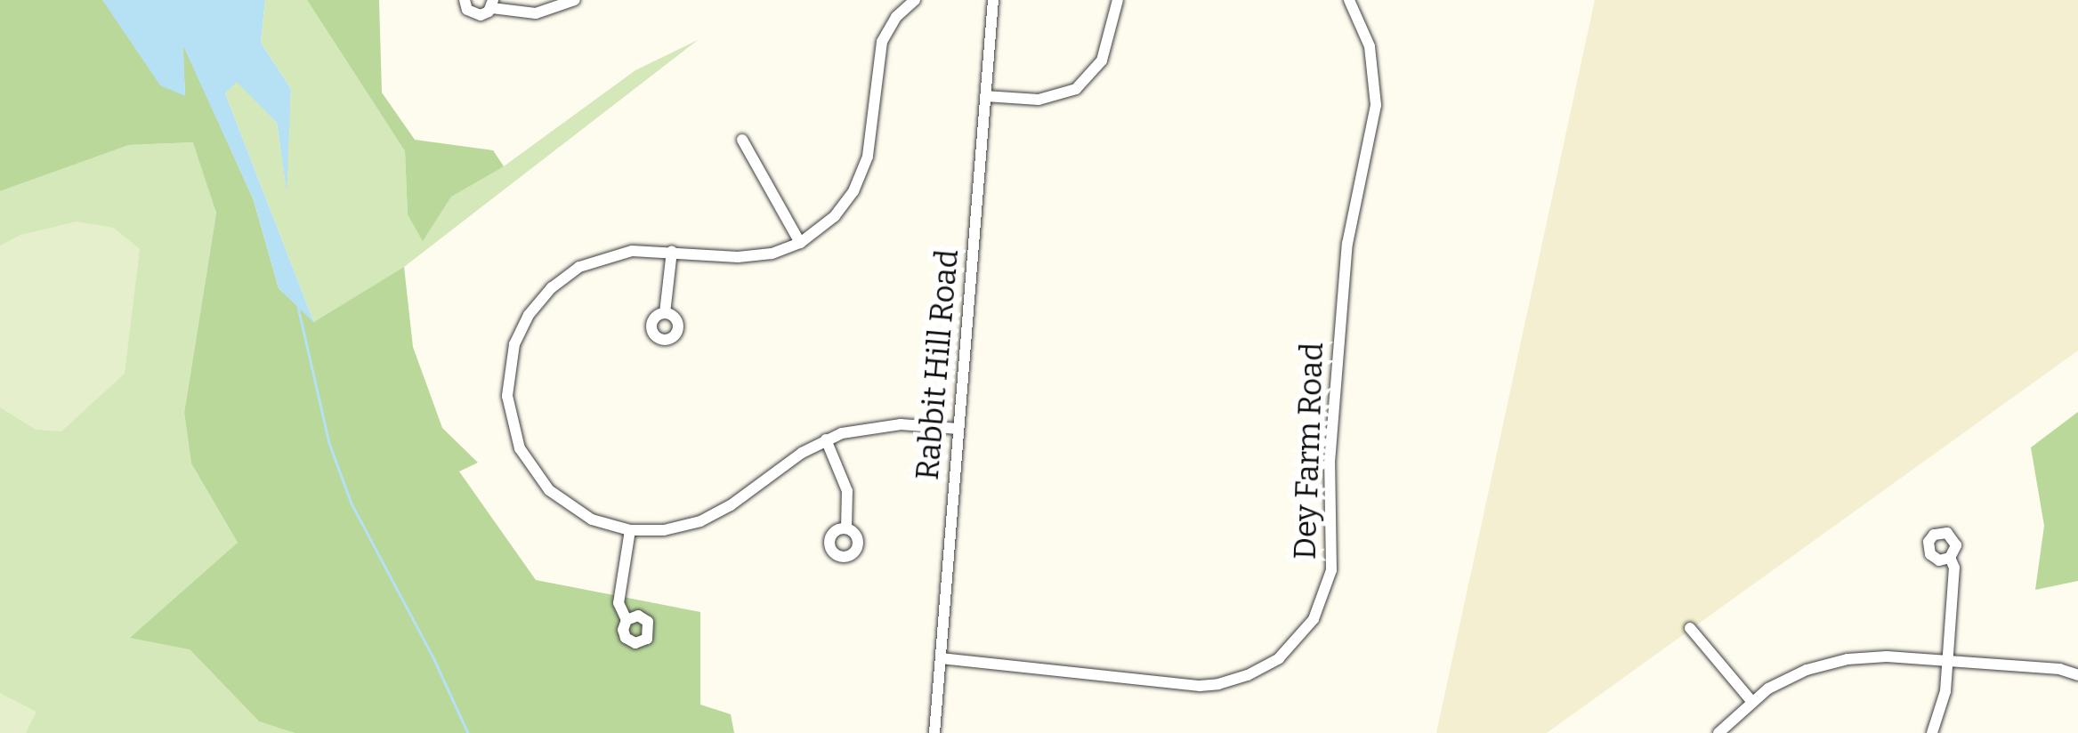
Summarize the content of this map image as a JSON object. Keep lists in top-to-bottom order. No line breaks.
{"streets":{"street":["Rabbit Hill Road","Dey Farm Road"]},"crossings":[["Rabbit Hill Road","Dey Farm Road"]]}
